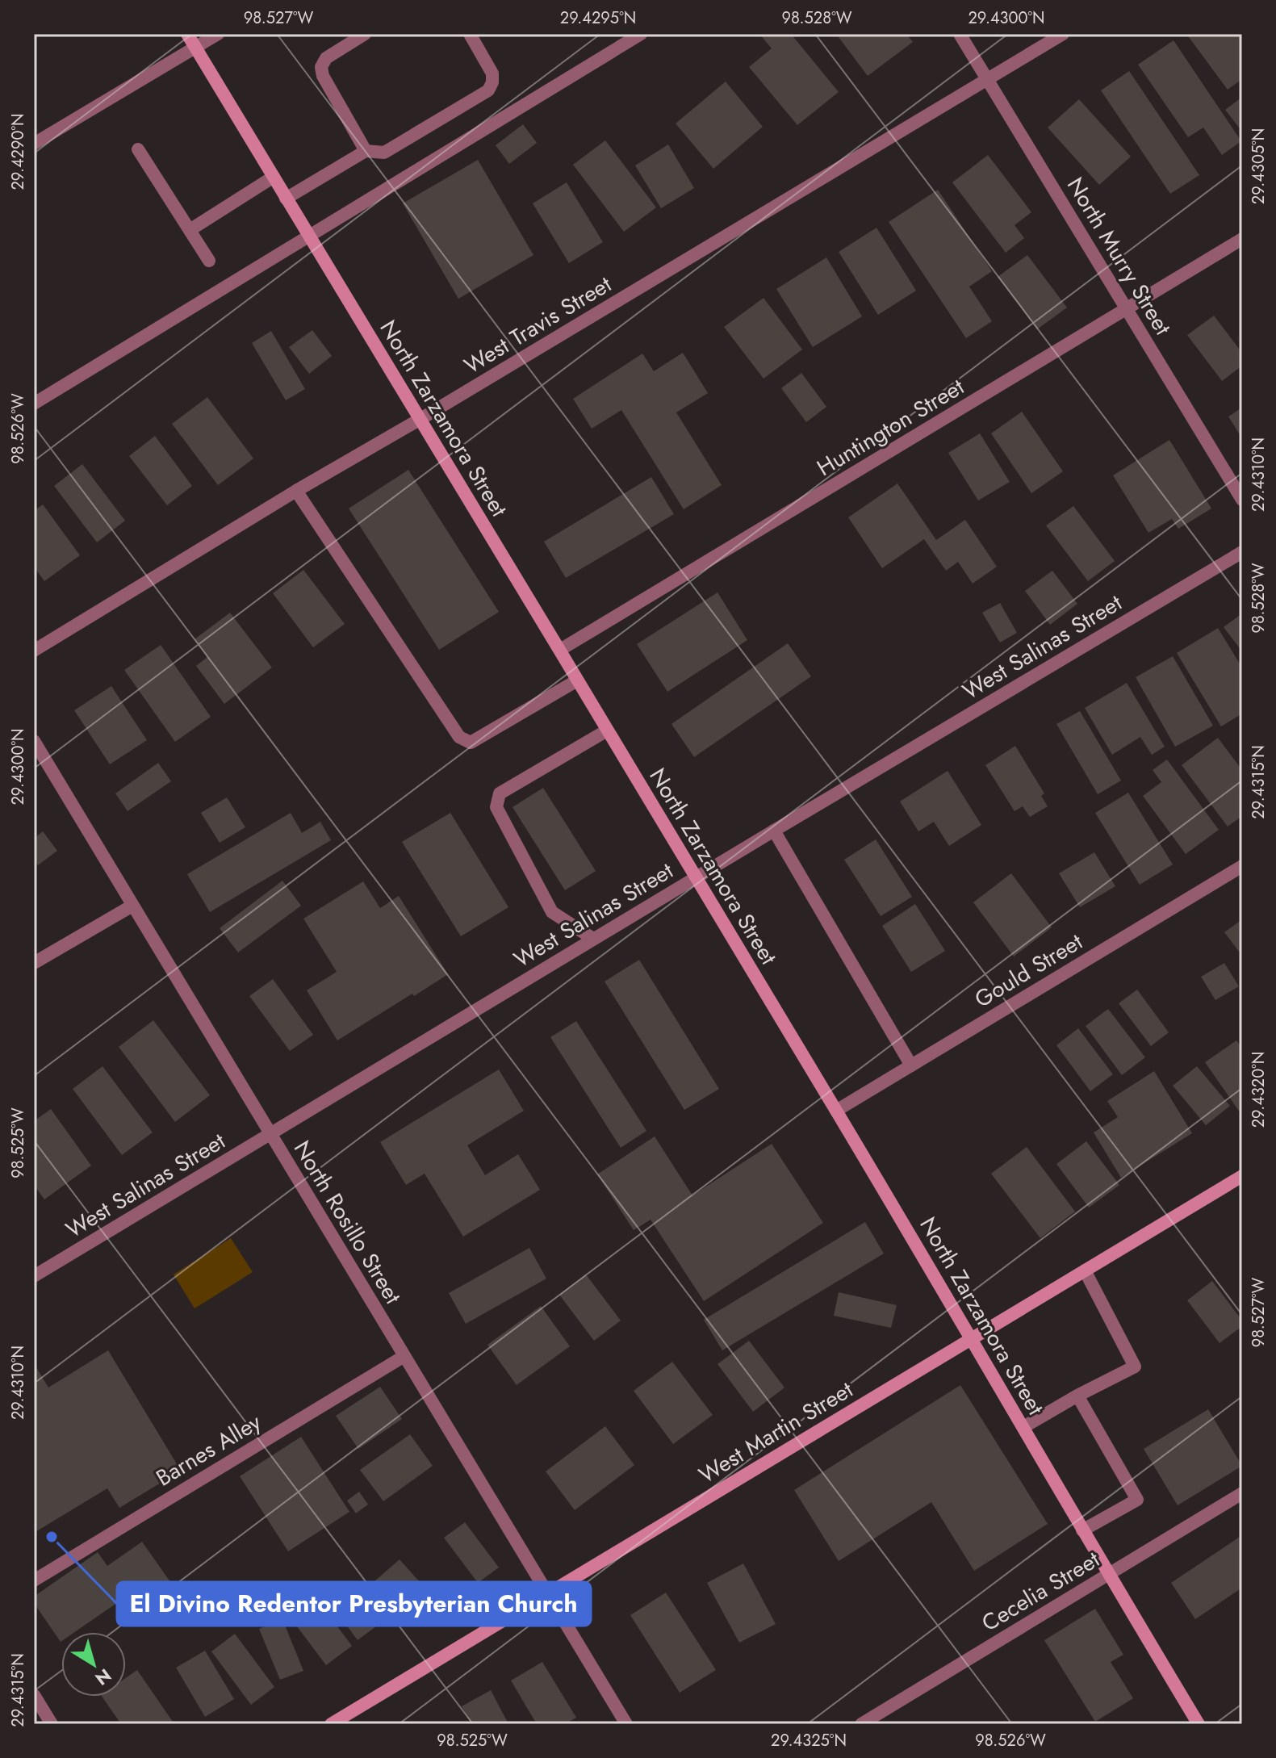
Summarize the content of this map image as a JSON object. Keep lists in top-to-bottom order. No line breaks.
{"streets":{"main road":["North Zarzamora Street","West Martin Street"],"street":["North Murry Street","West Travis Street","Huntington Street","West Salinas Street","Gould Street","North Rosillo Street","Barnes Alley","Cecelia Street"]},"crossings":[["North Murry Street","West Travis Street"],["North Murry Street","Huntington Street"],["West Travis Street","North Zarzamora Street"],["North Zarzamora Street","Huntington Street"],["North Zarzamora Street","West Salinas Street"],["North Zarzamora Street","Gould Street"],["North Zarzamora Street","West Martin Street"],["North Zarzamora Street","Cecelia Street"],["West Salinas Street","North Rosillo Street"],["North Rosillo Street","West Martin Street"],["North Rosillo Street","Barnes Alley"]],"places":["El Divino Redentor Presbyterian Church"],"north":"bottom right","coordinates":["98.527°W","29.4295°N","98.528°W","29.4300°N","29.4290°N","29.4305°N","98.526°W","29.4310°N","29.4315°N","29.4320°N","98.525°W","29.4325°N"]}
